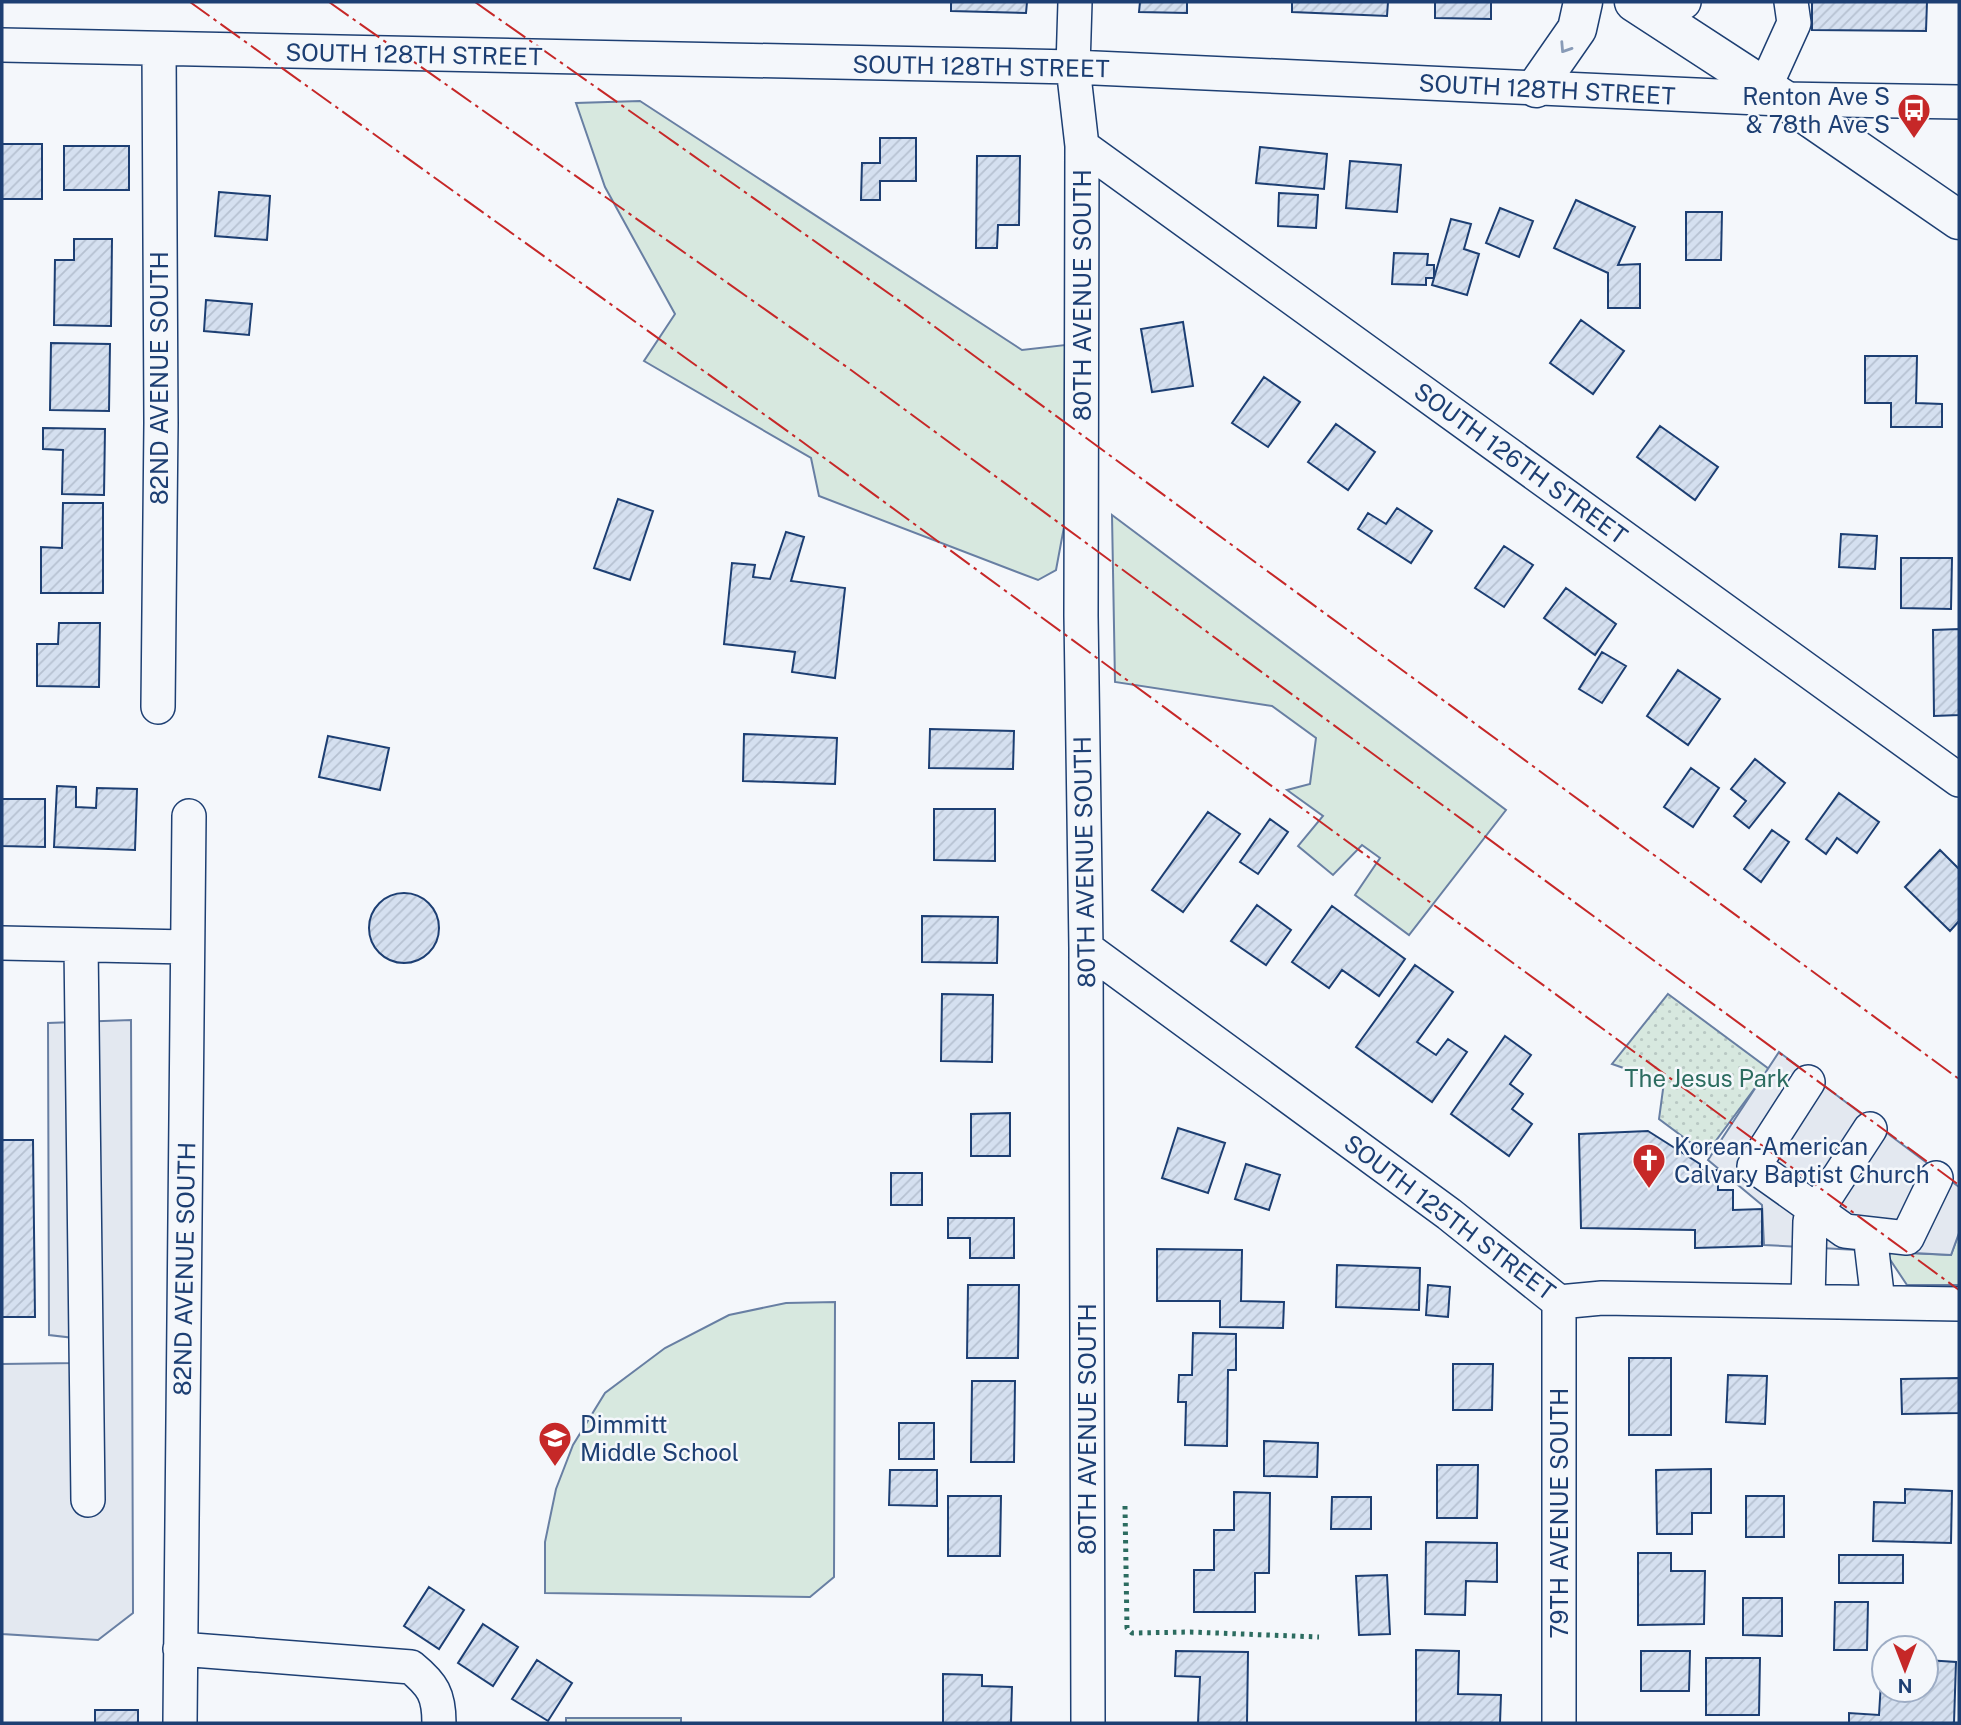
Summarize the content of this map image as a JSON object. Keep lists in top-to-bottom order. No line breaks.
{"streets":{"street":["SOUTH 128TH STREET","80TH AVENUE SOUTH","82ND AVENUE SOUTH","SOUTH 126TH STREET","SOUTH 125TH STREET","79TH AVENUE SOUTH"]},"crossings":[["SOUTH 128TH STREET","80TH AVENUE SOUTH"],["SOUTH 128TH STREET","82ND AVENUE SOUTH"],["80TH AVENUE SOUTH","SOUTH 126TH STREET"],["80TH AVENUE SOUTH","SOUTH 125TH STREET"],["SOUTH 125TH STREET","79TH AVENUE SOUTH"]],"parks":["The Jesus Park"],"places":{"bus stop":["Renton Ave S & 78th Ave S"],"church":["Korean-American Calvary Baptist Church"],"school or university":["Dimmitt Middle School"]},"north":"bottom"}
